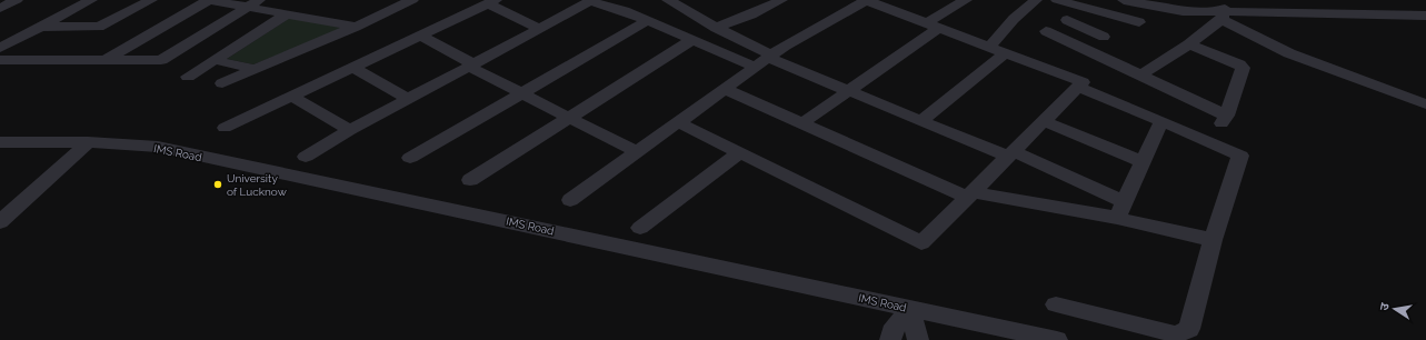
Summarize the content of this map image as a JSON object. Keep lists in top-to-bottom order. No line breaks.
{"streets":{"street":["IMS Road"]},"places":["University of Lucknow"],"north":"left"}
